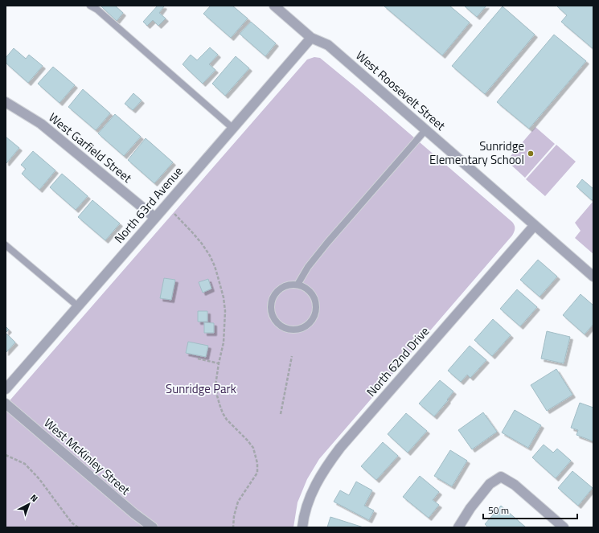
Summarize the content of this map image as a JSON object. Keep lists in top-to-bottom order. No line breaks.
{"streets":{"street":["West Roosevelt Street","West Garfield Street","North 63rd Avenue","North 62nd Drive","West McKinley Street"]},"crossings":[["West Roosevelt Street","North 63rd Avenue"],["West Roosevelt Street","North 62nd Drive"],["West Garfield Street","North 63rd Avenue"]],"parks":["Sunridge Park"],"places":["Sunridge Elementary School"],"scale_bar":"50 m","north":"top right"}
